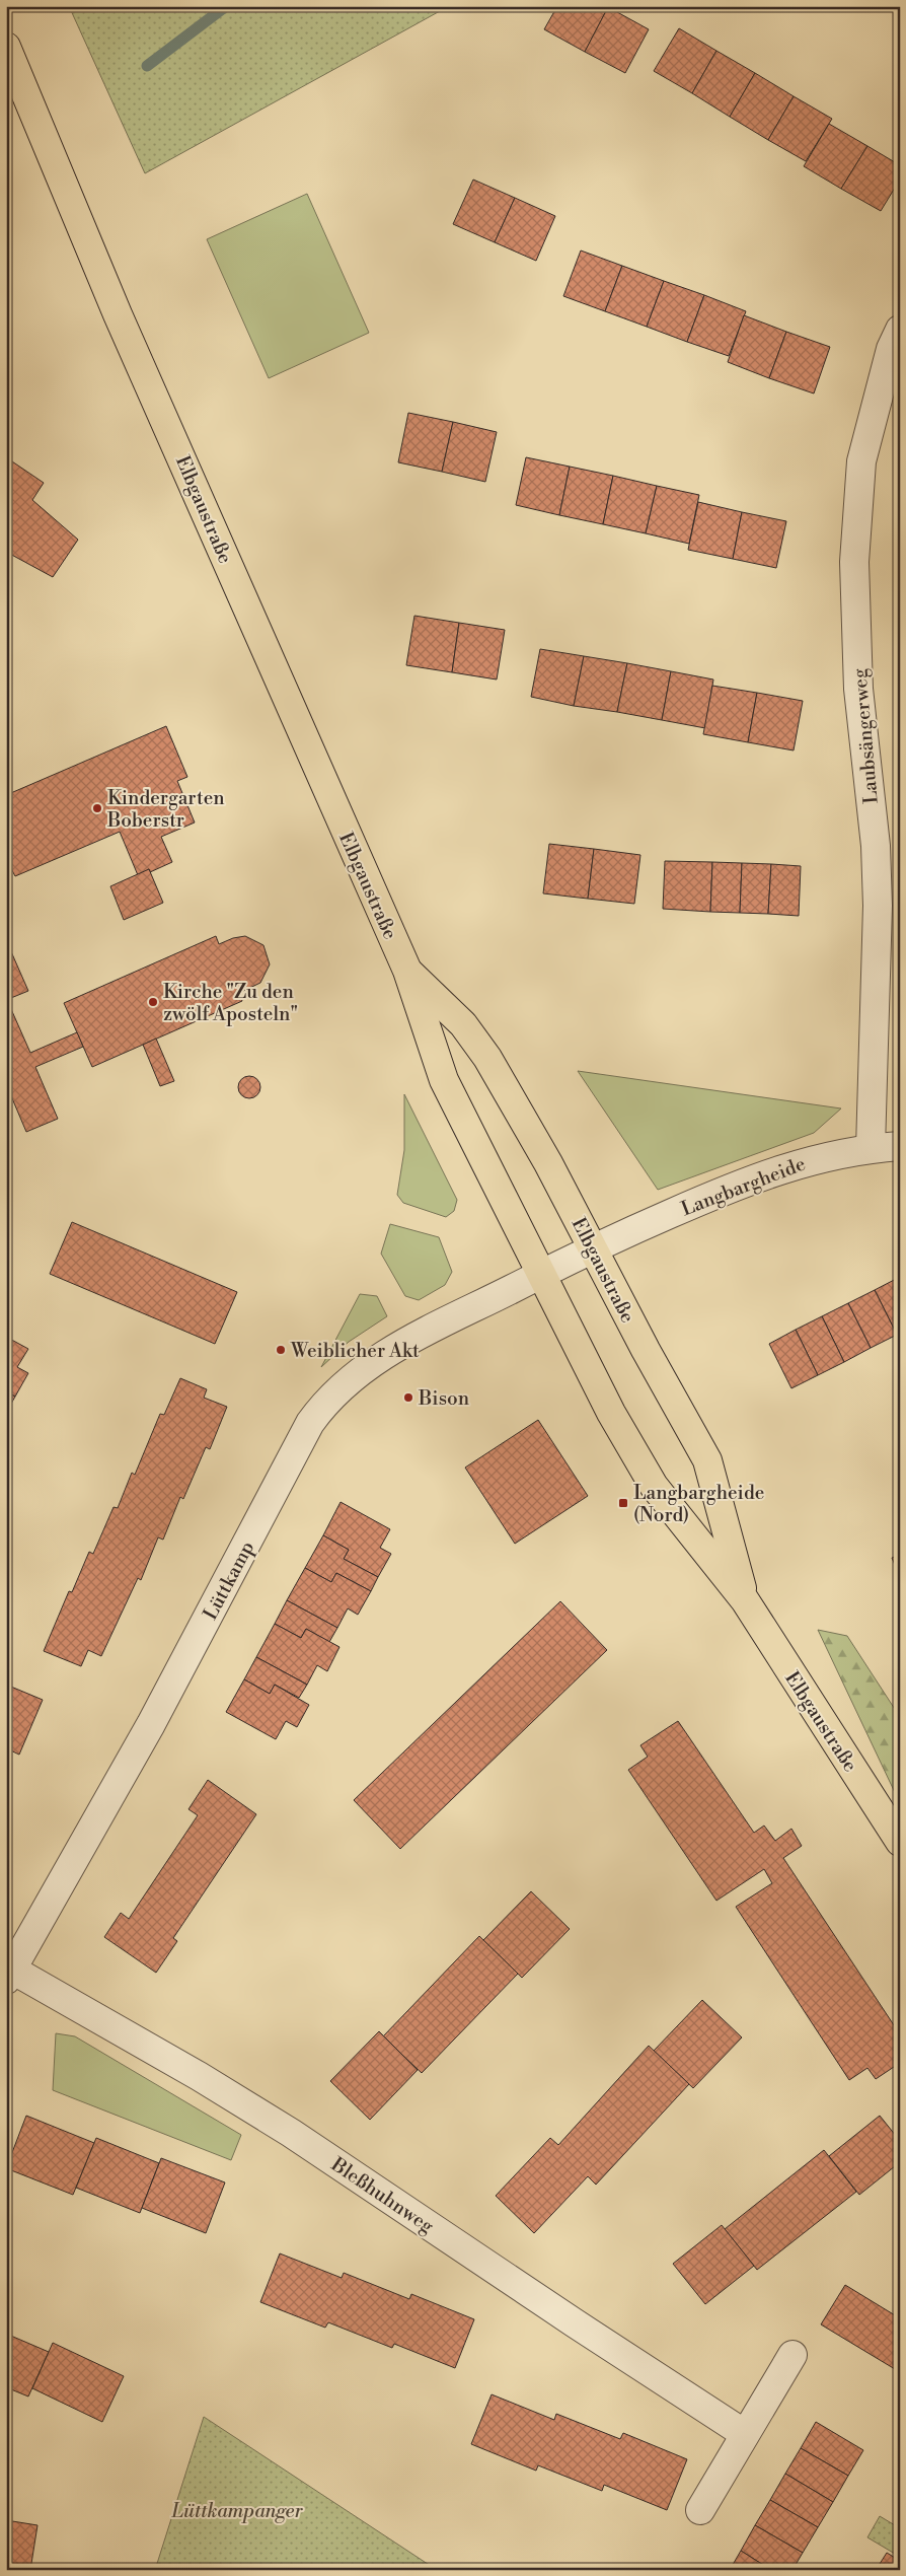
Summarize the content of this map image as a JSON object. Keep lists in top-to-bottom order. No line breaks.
{"streets":{"main road":["Elbgaustraße"],"street":["Laubsängerweg","Langbargheide","Lüttkamp","Bleßhuhnweg"]},"crossings":[["Elbgaustraße","Langbargheide"],["Elbgaustraße","Lüttkamp"],["Laubsängerweg","Langbargheide"],["Langbargheide","Lüttkamp"],["Lüttkamp","Bleßhuhnweg"]],"parks":["Lüttkampanger"],"places":{"other":["Kindergarten Boberstr","Kirche \"Zu den zwölf Aposteln\"","Weiblicher Akt","Bison"],"transit":["Langbargheide (Nord)"]}}
